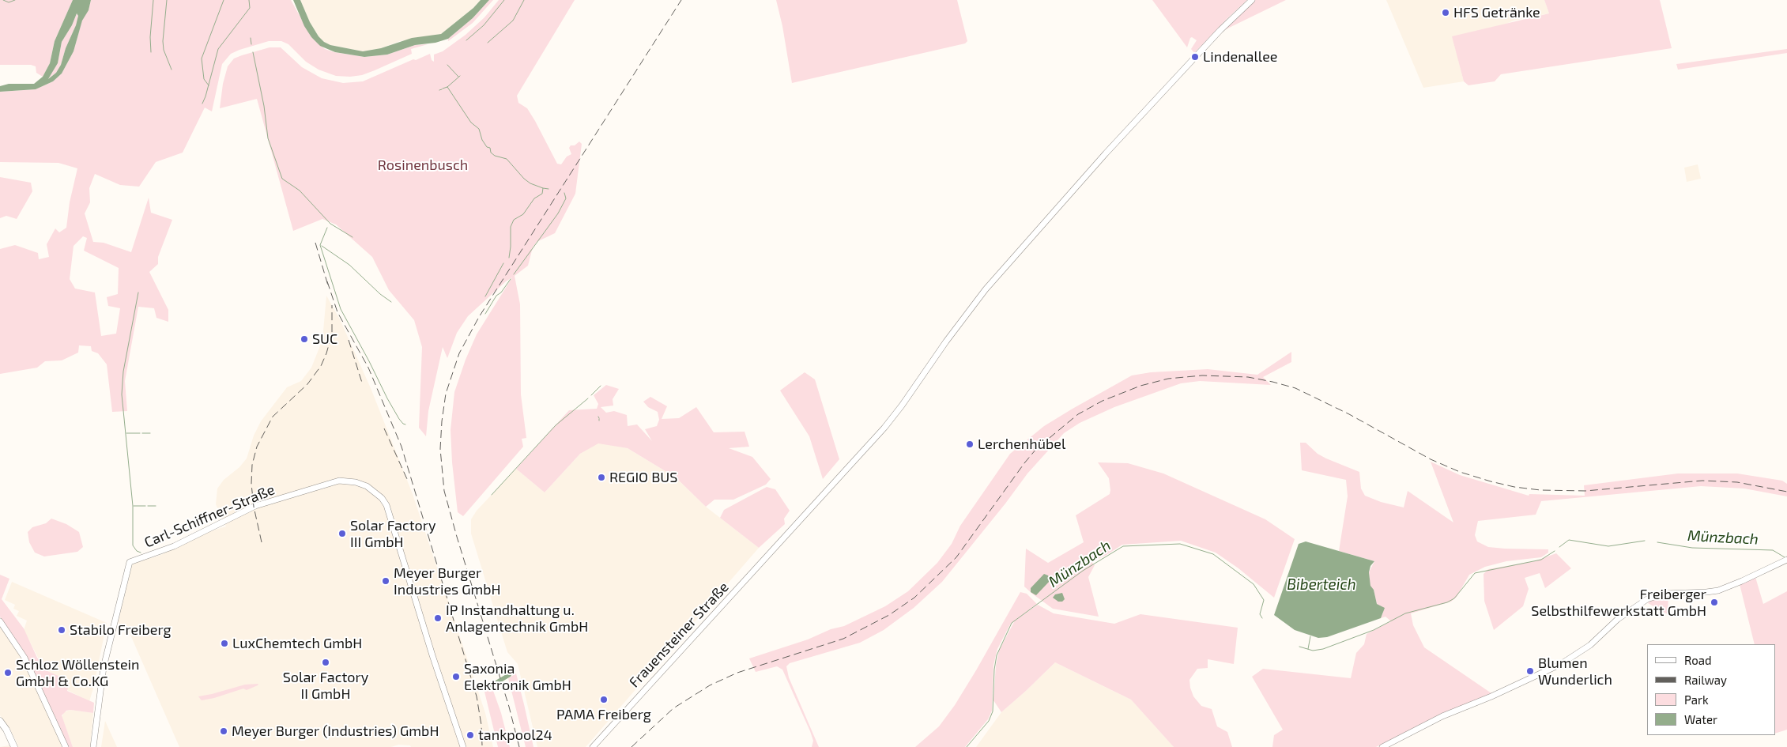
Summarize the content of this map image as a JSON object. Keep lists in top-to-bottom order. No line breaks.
{"streets":{"main road":["Carl-Schiffner-Straße","Frauensteiner Straße"]},"water":["Münzbach","Biberteich"],"parks":["Rosinenbusch"],"places":["HFS Getränke","Lindenallee","SUC","Lerchenhübel","REGIO BUS","Solar Factory III GmbH","Meyer Burger Industries GmbH","Freiberger Selbsthilfewerkstatt GmbH","IP Instandhaltung u. Anlagentechnik GmbH","Stabilo Freiberg","LuxChemtech GmbH","Solar Factory II GmbH","Blumen Wunderlich","Schloz Wöllenstein GmbH & Co.KG","Saxonia Elektronik GmbH","PAMA Freiberg","Meyer Burger (Industries) GmbH","tankpool24"],"legend":["Road","Railway","Park","Water"]}
